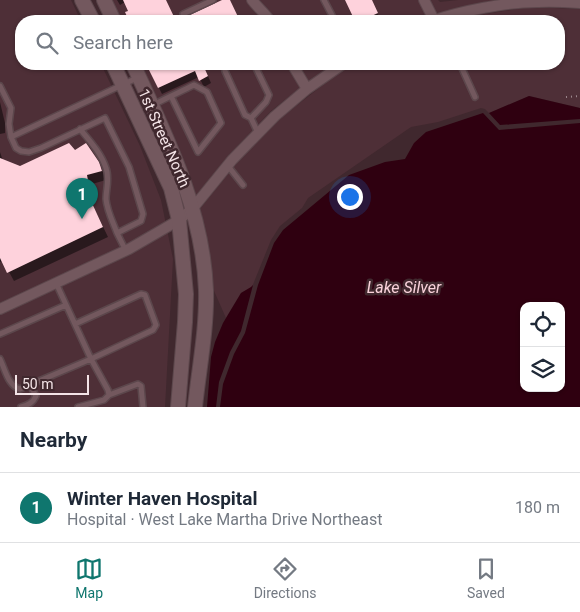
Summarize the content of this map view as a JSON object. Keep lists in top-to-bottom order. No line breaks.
{"streets":{"main road":["1st Street North"]},"water":["Lake Silver"],"scale_bar":"50 m","page":{"search":"Search here","pins":"1","scale":"50 m","heading":"Nearby","list":[{"mark":"1","name":"Winter Haven Hospital","note":"Hospital · West Lake Martha Drive Northeast","value":"180 m"}],"nav":["Map","Directions","Saved"]}}
